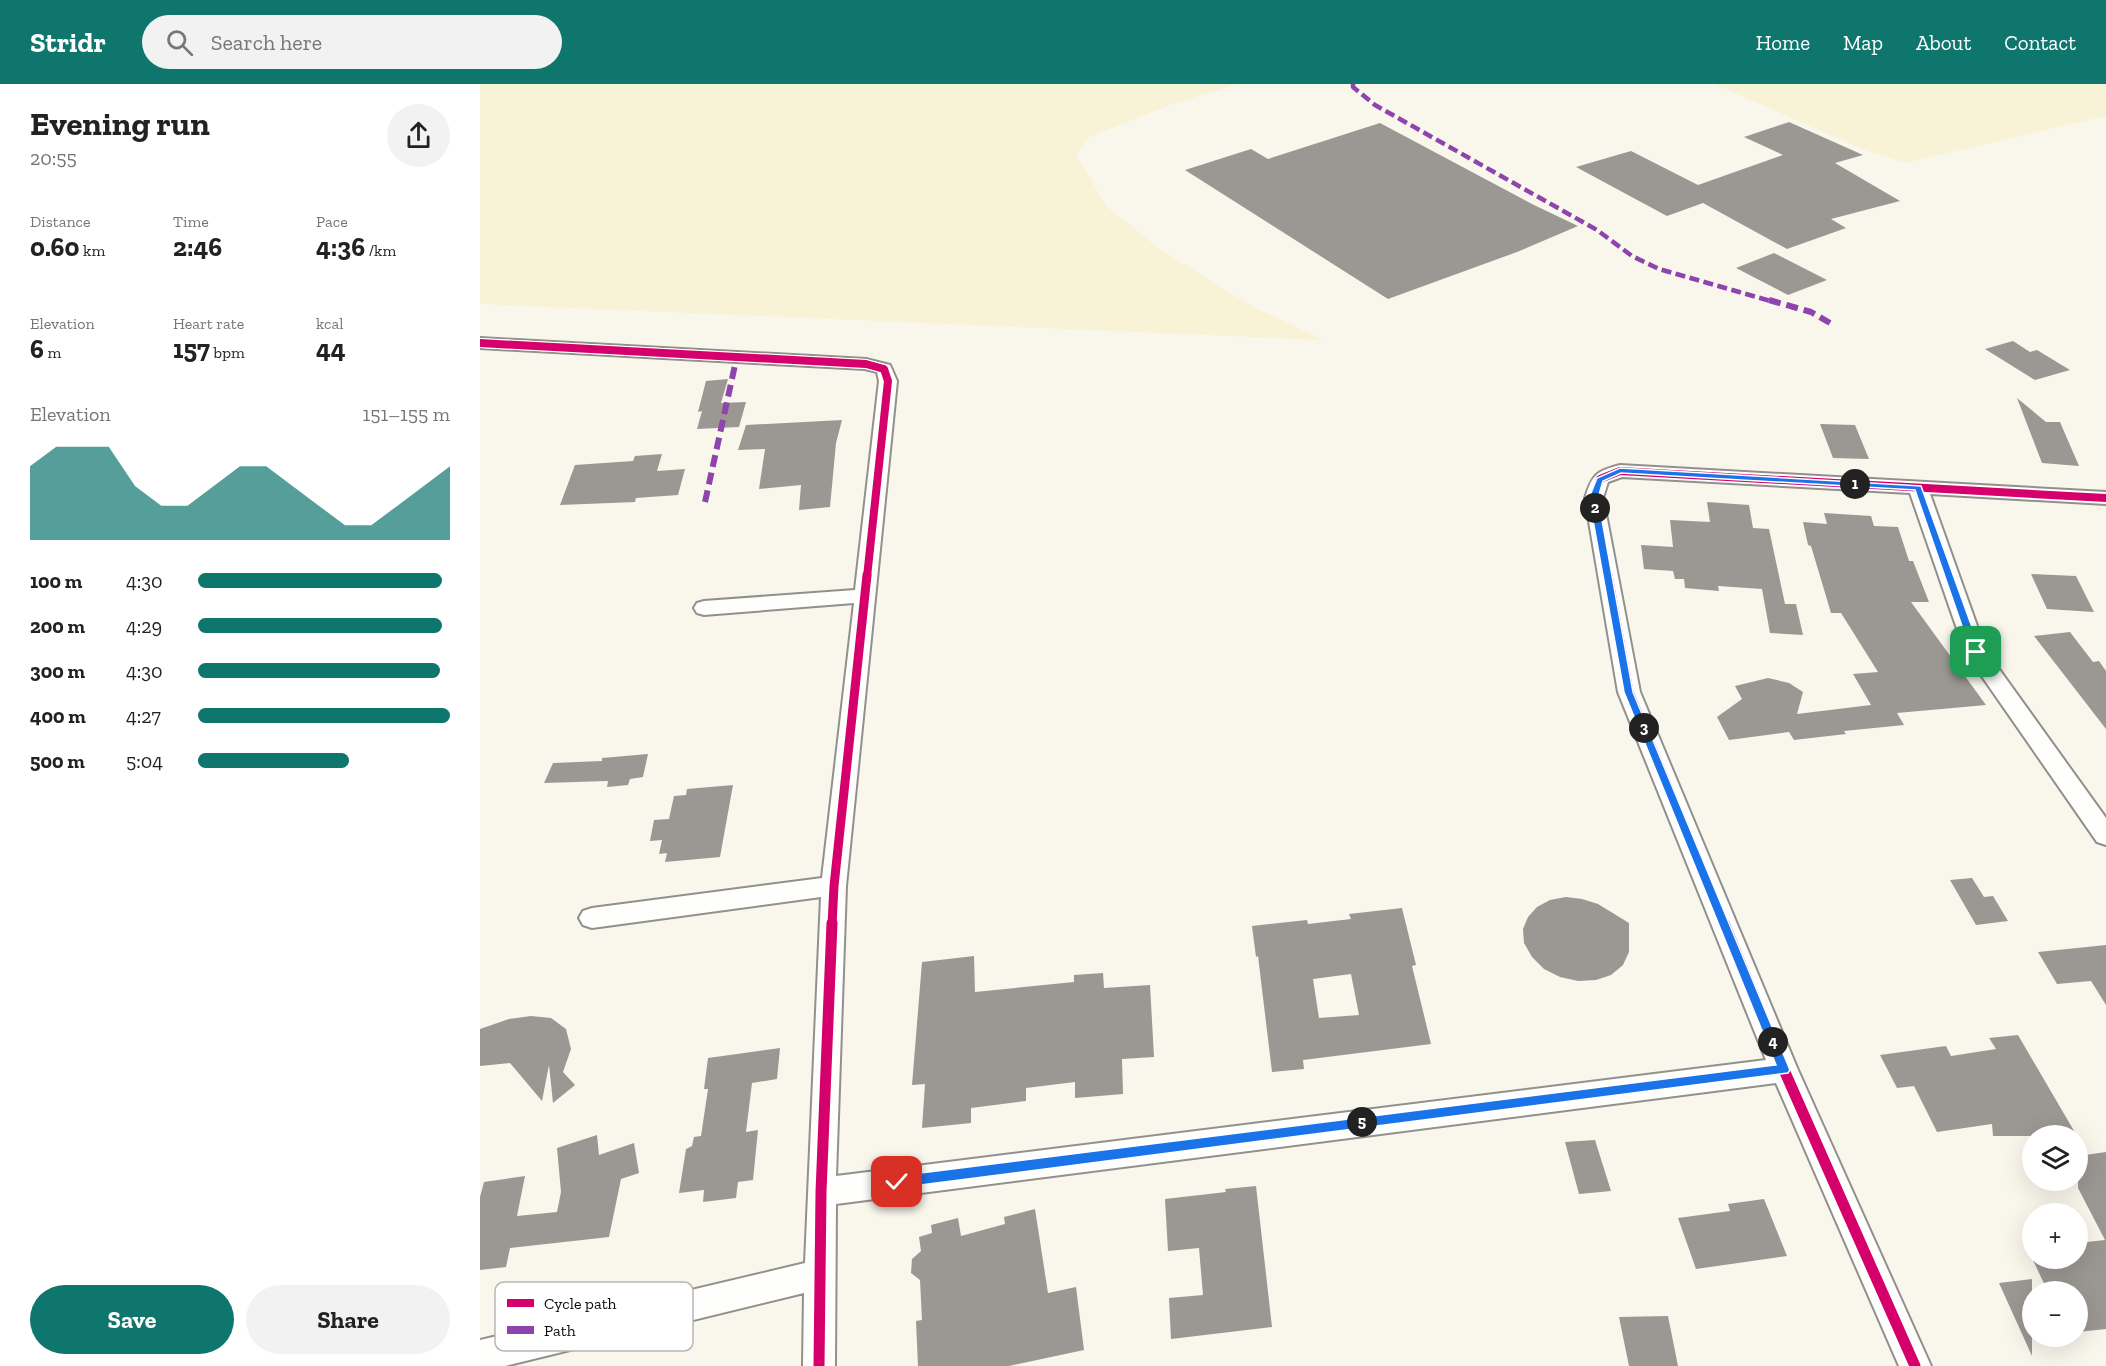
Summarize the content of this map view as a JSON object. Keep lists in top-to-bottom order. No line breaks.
{"legend":["Cycle path","Path"],"page":{"header":"Stridr","search":"Search here","nav":["Home","Map","About","Contact"],"heading":["Evening run","20:55"],"stats":[["Distance","0.60 km"],["Time","2:46"],["Pace","4:36 /km"],["Elevation","6 m"],["Heart rate","157 bpm"],["kcal","44"]],"chart":["Elevation","151–155 m"],"pins":["1","2","3","4","5"],"list":[{"name":"100 m","note":"4:30"},{"name":"200 m","note":"4:29"},{"name":"300 m","note":"4:30"},{"name":"400 m","note":"4:27"},{"name":"500 m","note":"5:04"}],"map_buttons":["+","−"],"buttons":["Save","Share"]}}
